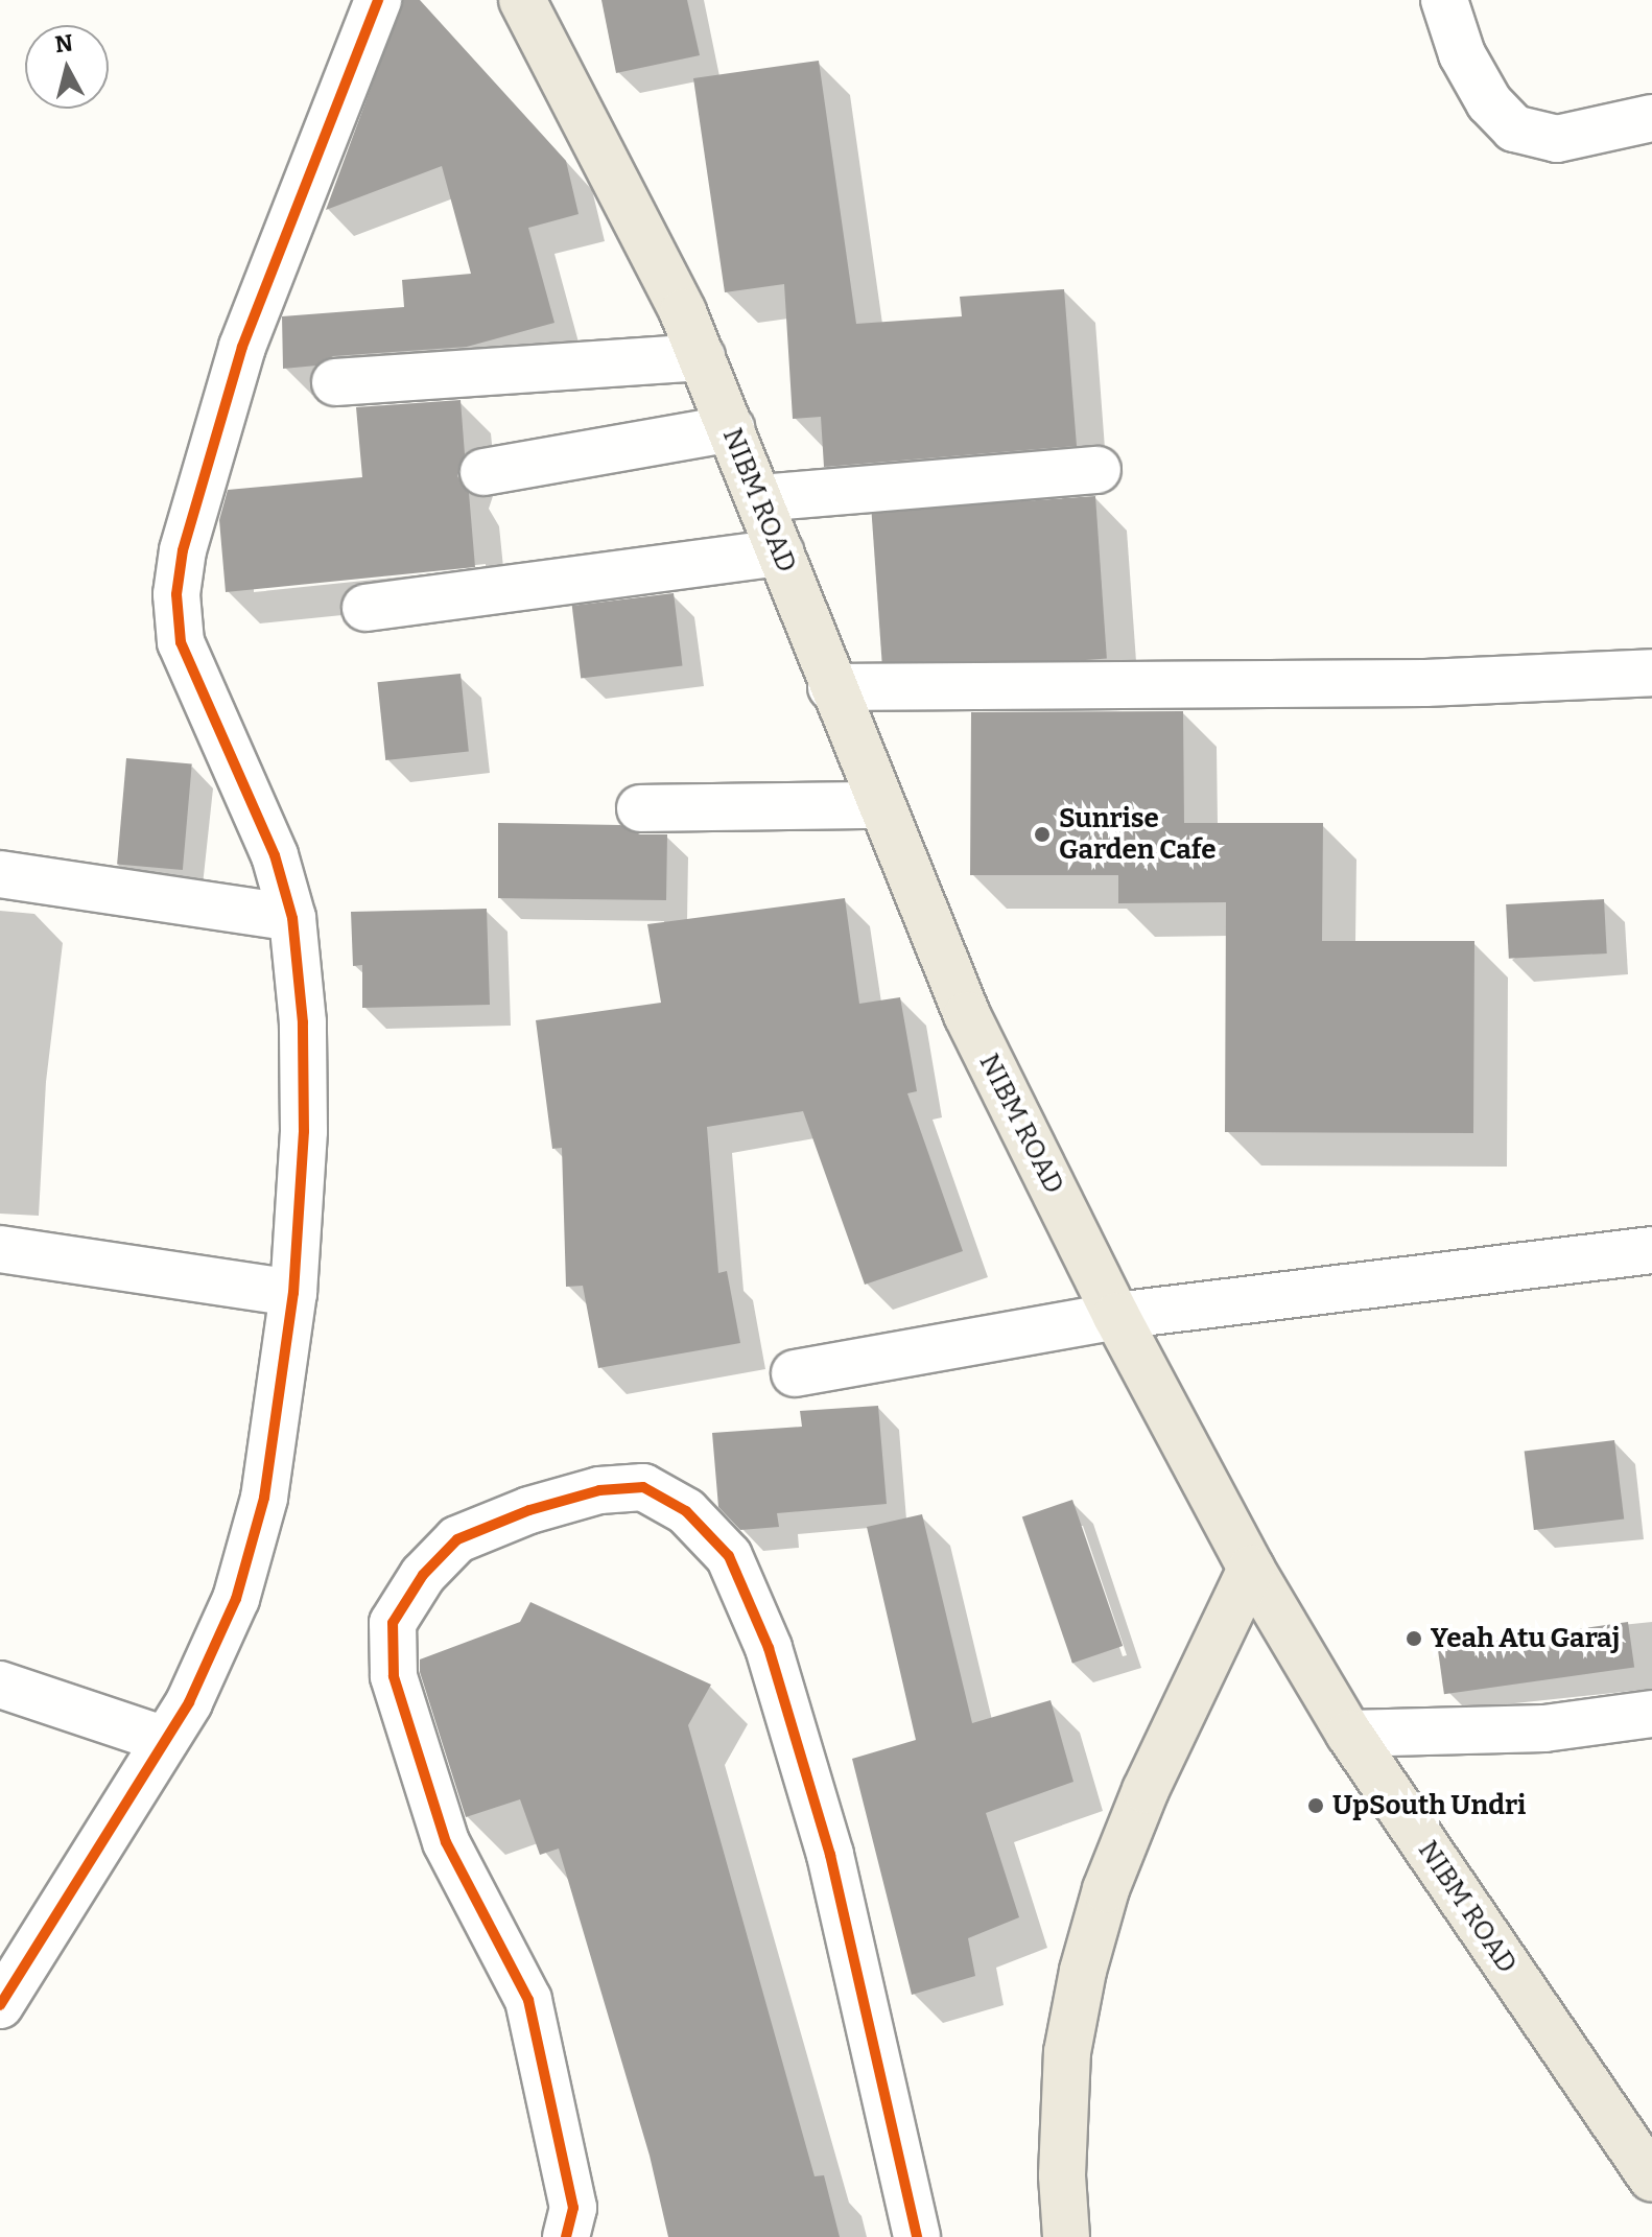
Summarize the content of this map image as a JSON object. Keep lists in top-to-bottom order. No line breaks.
{"streets":{"main road":["NIBM ROAD"]},"places":["Sunrise Garden Cafe","Yeah Atu Garaj","UpSouth Undri"],"north":"top"}
